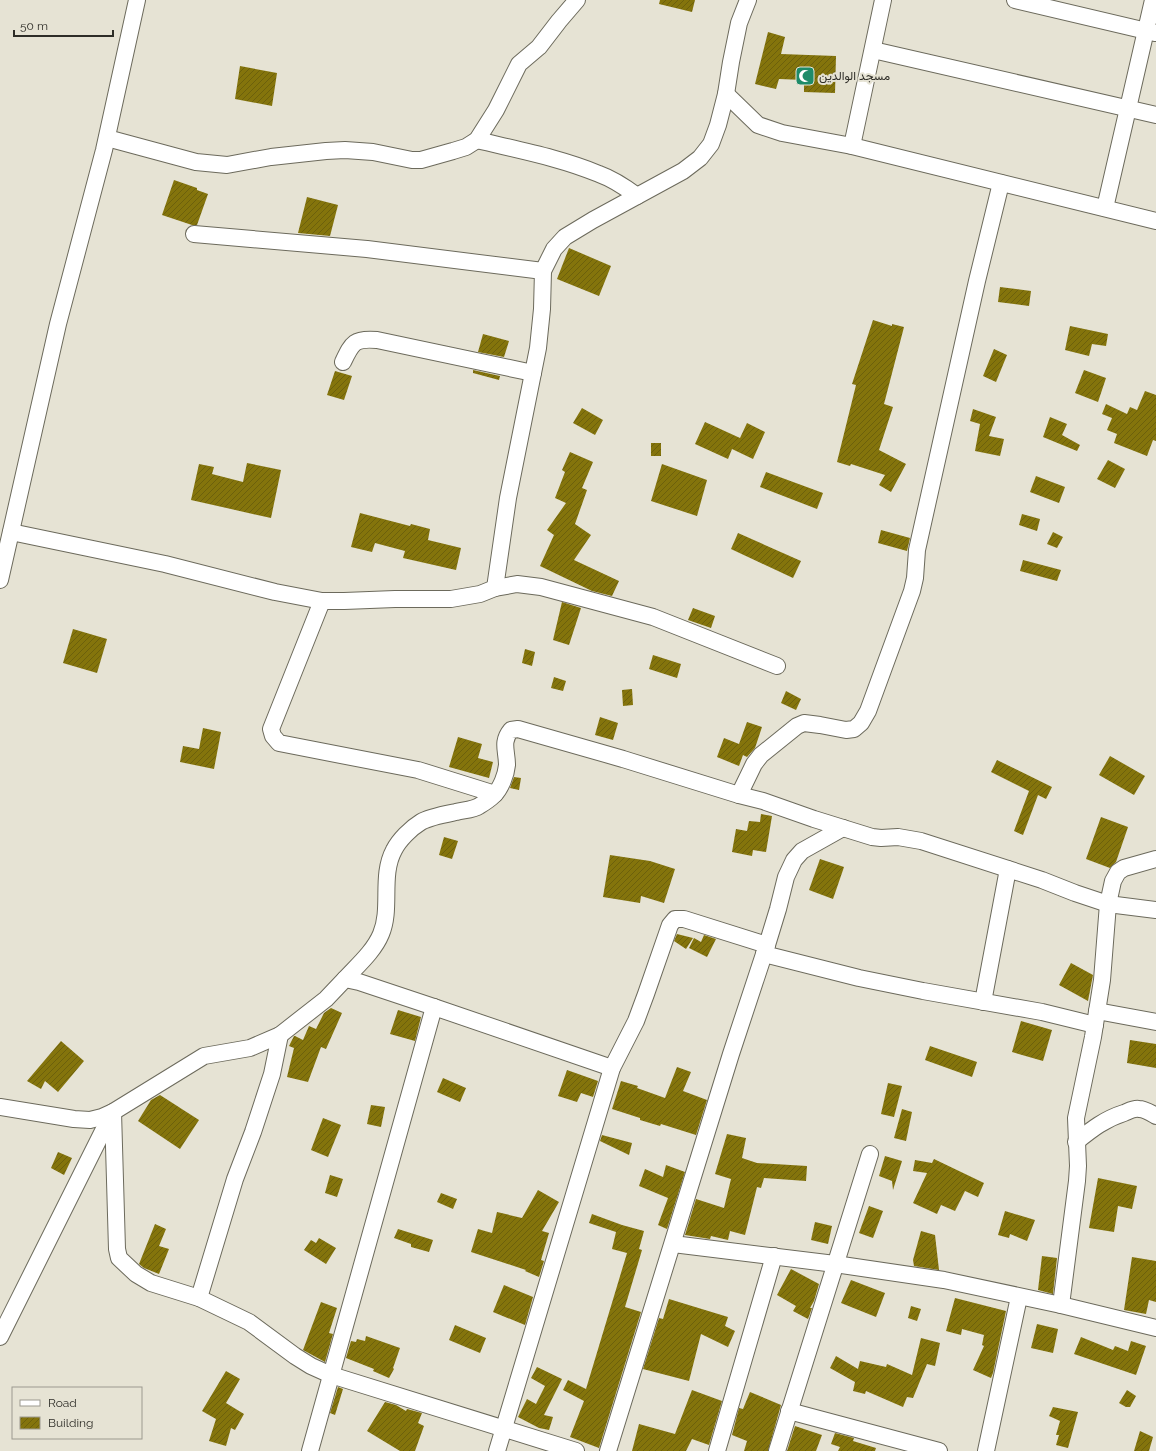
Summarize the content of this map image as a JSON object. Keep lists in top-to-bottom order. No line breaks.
{"places":{"mosque":["مسجد الوالدين"]},"legend":["Road","Building"],"scale_bar":"50 m"}
